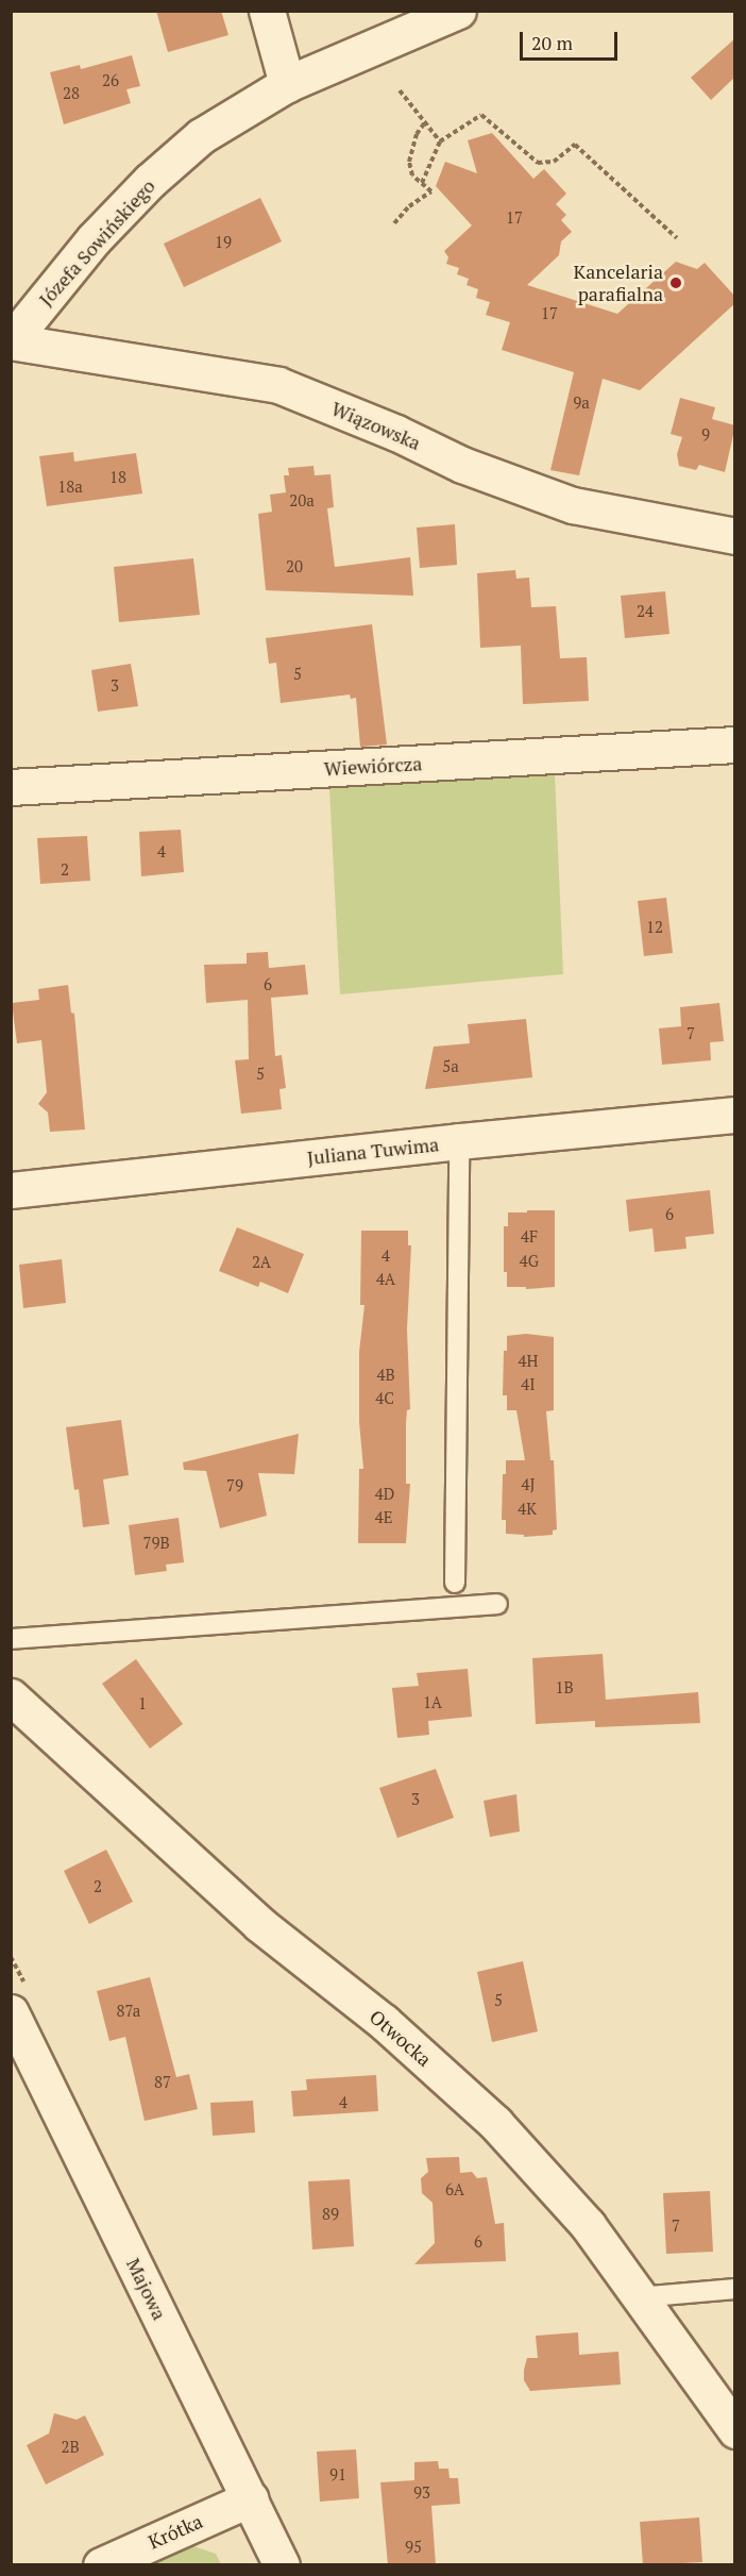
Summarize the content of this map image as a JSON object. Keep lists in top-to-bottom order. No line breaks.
{"streets":{"street":["Józefa Sowińskiego","Wiązowska","Wiewiórcza","Juliana Tuwima","Otwocka","Majowa","Krótka"]},"crossings":[["Józefa Sowińskiego","Wiązowska"],["Majowa","Krótka"]],"places":["Kancelaria parafialna"],"house_numbers":["26","28","17","19","17","9a","9","18","18a","20a","20","24","5","3","4","2","12","6","7","5a","5","6","4F","4","4G","2A","4A","4H","4B","4I","4C","4J","79","4D","4K","4E","79B","1B","1A","1","3","2","5","87a","87","4","6A","89","7","6","2B","91","93","95"],"scale_bar":"20 m"}
